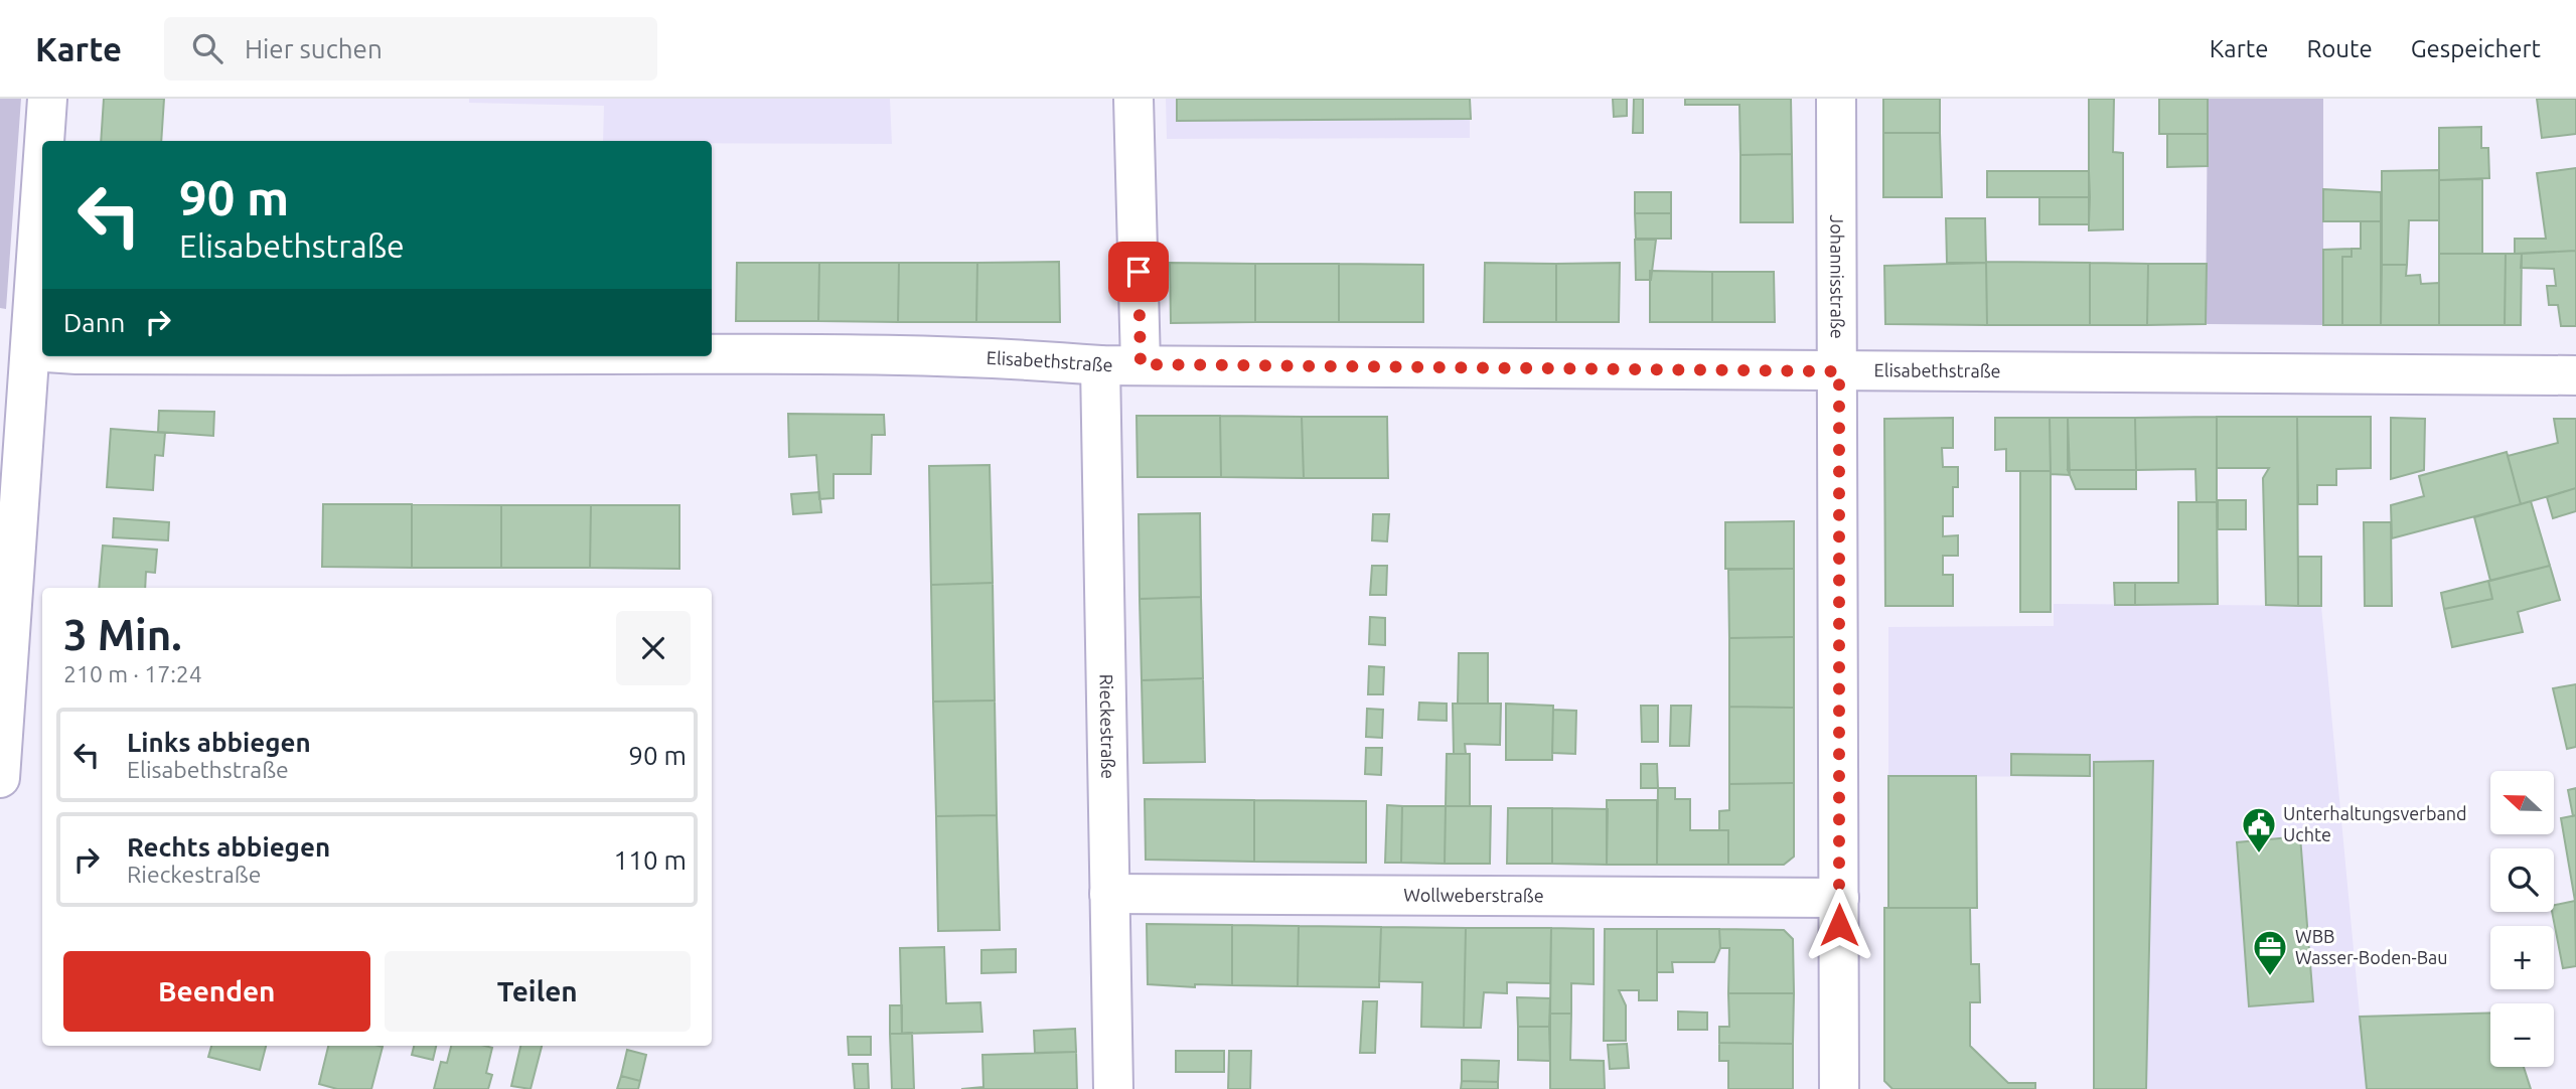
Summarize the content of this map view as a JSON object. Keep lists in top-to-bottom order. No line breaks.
{"streets":{"street":["Johannisstraße","Elisabethstraße","Rieckestraße","Wollweberstraße"]},"crossings":[["Johannisstraße","Elisabethstraße"],["Johannisstraße","Wollweberstraße"],["Elisabethstraße","Rieckestraße"],["Rieckestraße","Wollweberstraße"]],"places":{"public building":["Unterhaltungsverband Uchte"],"office":["WBB Wasser-Boden-Bau"]},"north":"left","page":{"header":"Karte","search":"Hier suchen","nav":["Karte","Route","Gespeichert"],"turn":["90 m","Elisabethstraße"],"then":"Dann","heading":["3 Min.","210 m · 17:24"],"list":[{"name":"Links abbiegen","note":"Elisabethstraße","value":"90 m"},{"name":"Rechts abbiegen","note":"Rieckestraße","value":"110 m"}],"map_buttons":["+","−"],"buttons":["Beenden","Teilen"]}}
